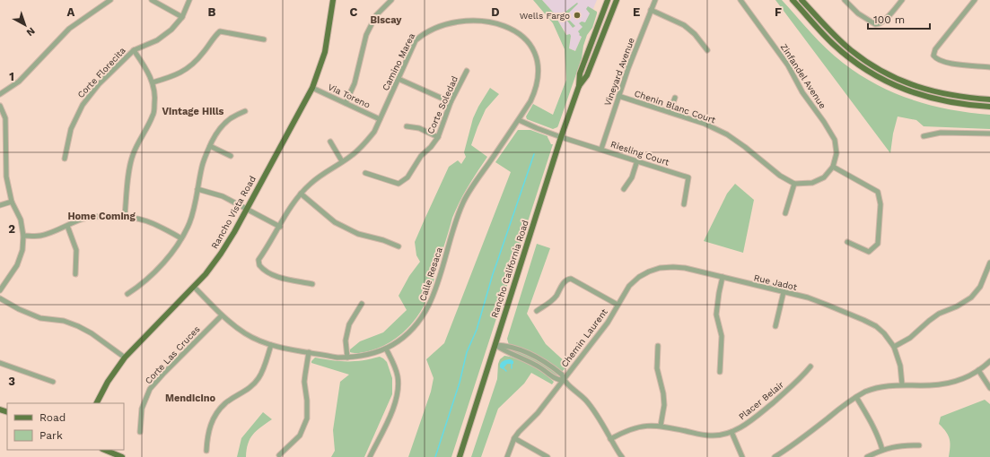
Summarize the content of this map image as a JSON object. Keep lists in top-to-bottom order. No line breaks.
{"streets":{"main road":["Rancho Vista Road","Rancho California Road"],"street":["Camino Marea","Vineyard Avenue","Corte Florecita","Zinfandel Avenue","Via Toreno","Corte Soledad","Chenin Blanc Court","Riesling Court","Calle Resaca","Rue Jadot","Chemin Laurent","Corte Las Cruces","Placer Belair"]},"crossings":[["Camino Marea","Via Toreno"],["Vineyard Avenue","Chenin Blanc Court"],["Vineyard Avenue","Riesling Court"],["Via Toreno","Rancho Vista Road"],["Riesling Court","Rancho California Road"],["Riesling Court","Calle Resaca"],["Rancho Vista Road","Calle Resaca"],["Calle Resaca","Corte Las Cruces"],["Rue Jadot","Chemin Laurent"]],"districts":["Biscay","Vintage Hills","Home Coming","Mendicino"],"places":["Wells Fargo"],"legend":["Road","Park"],"scale_bar":"100 m","north":"bottom right","grid":{"columns":["A","B","C","D","E","F"],"rows":["1","2","3"]}}
